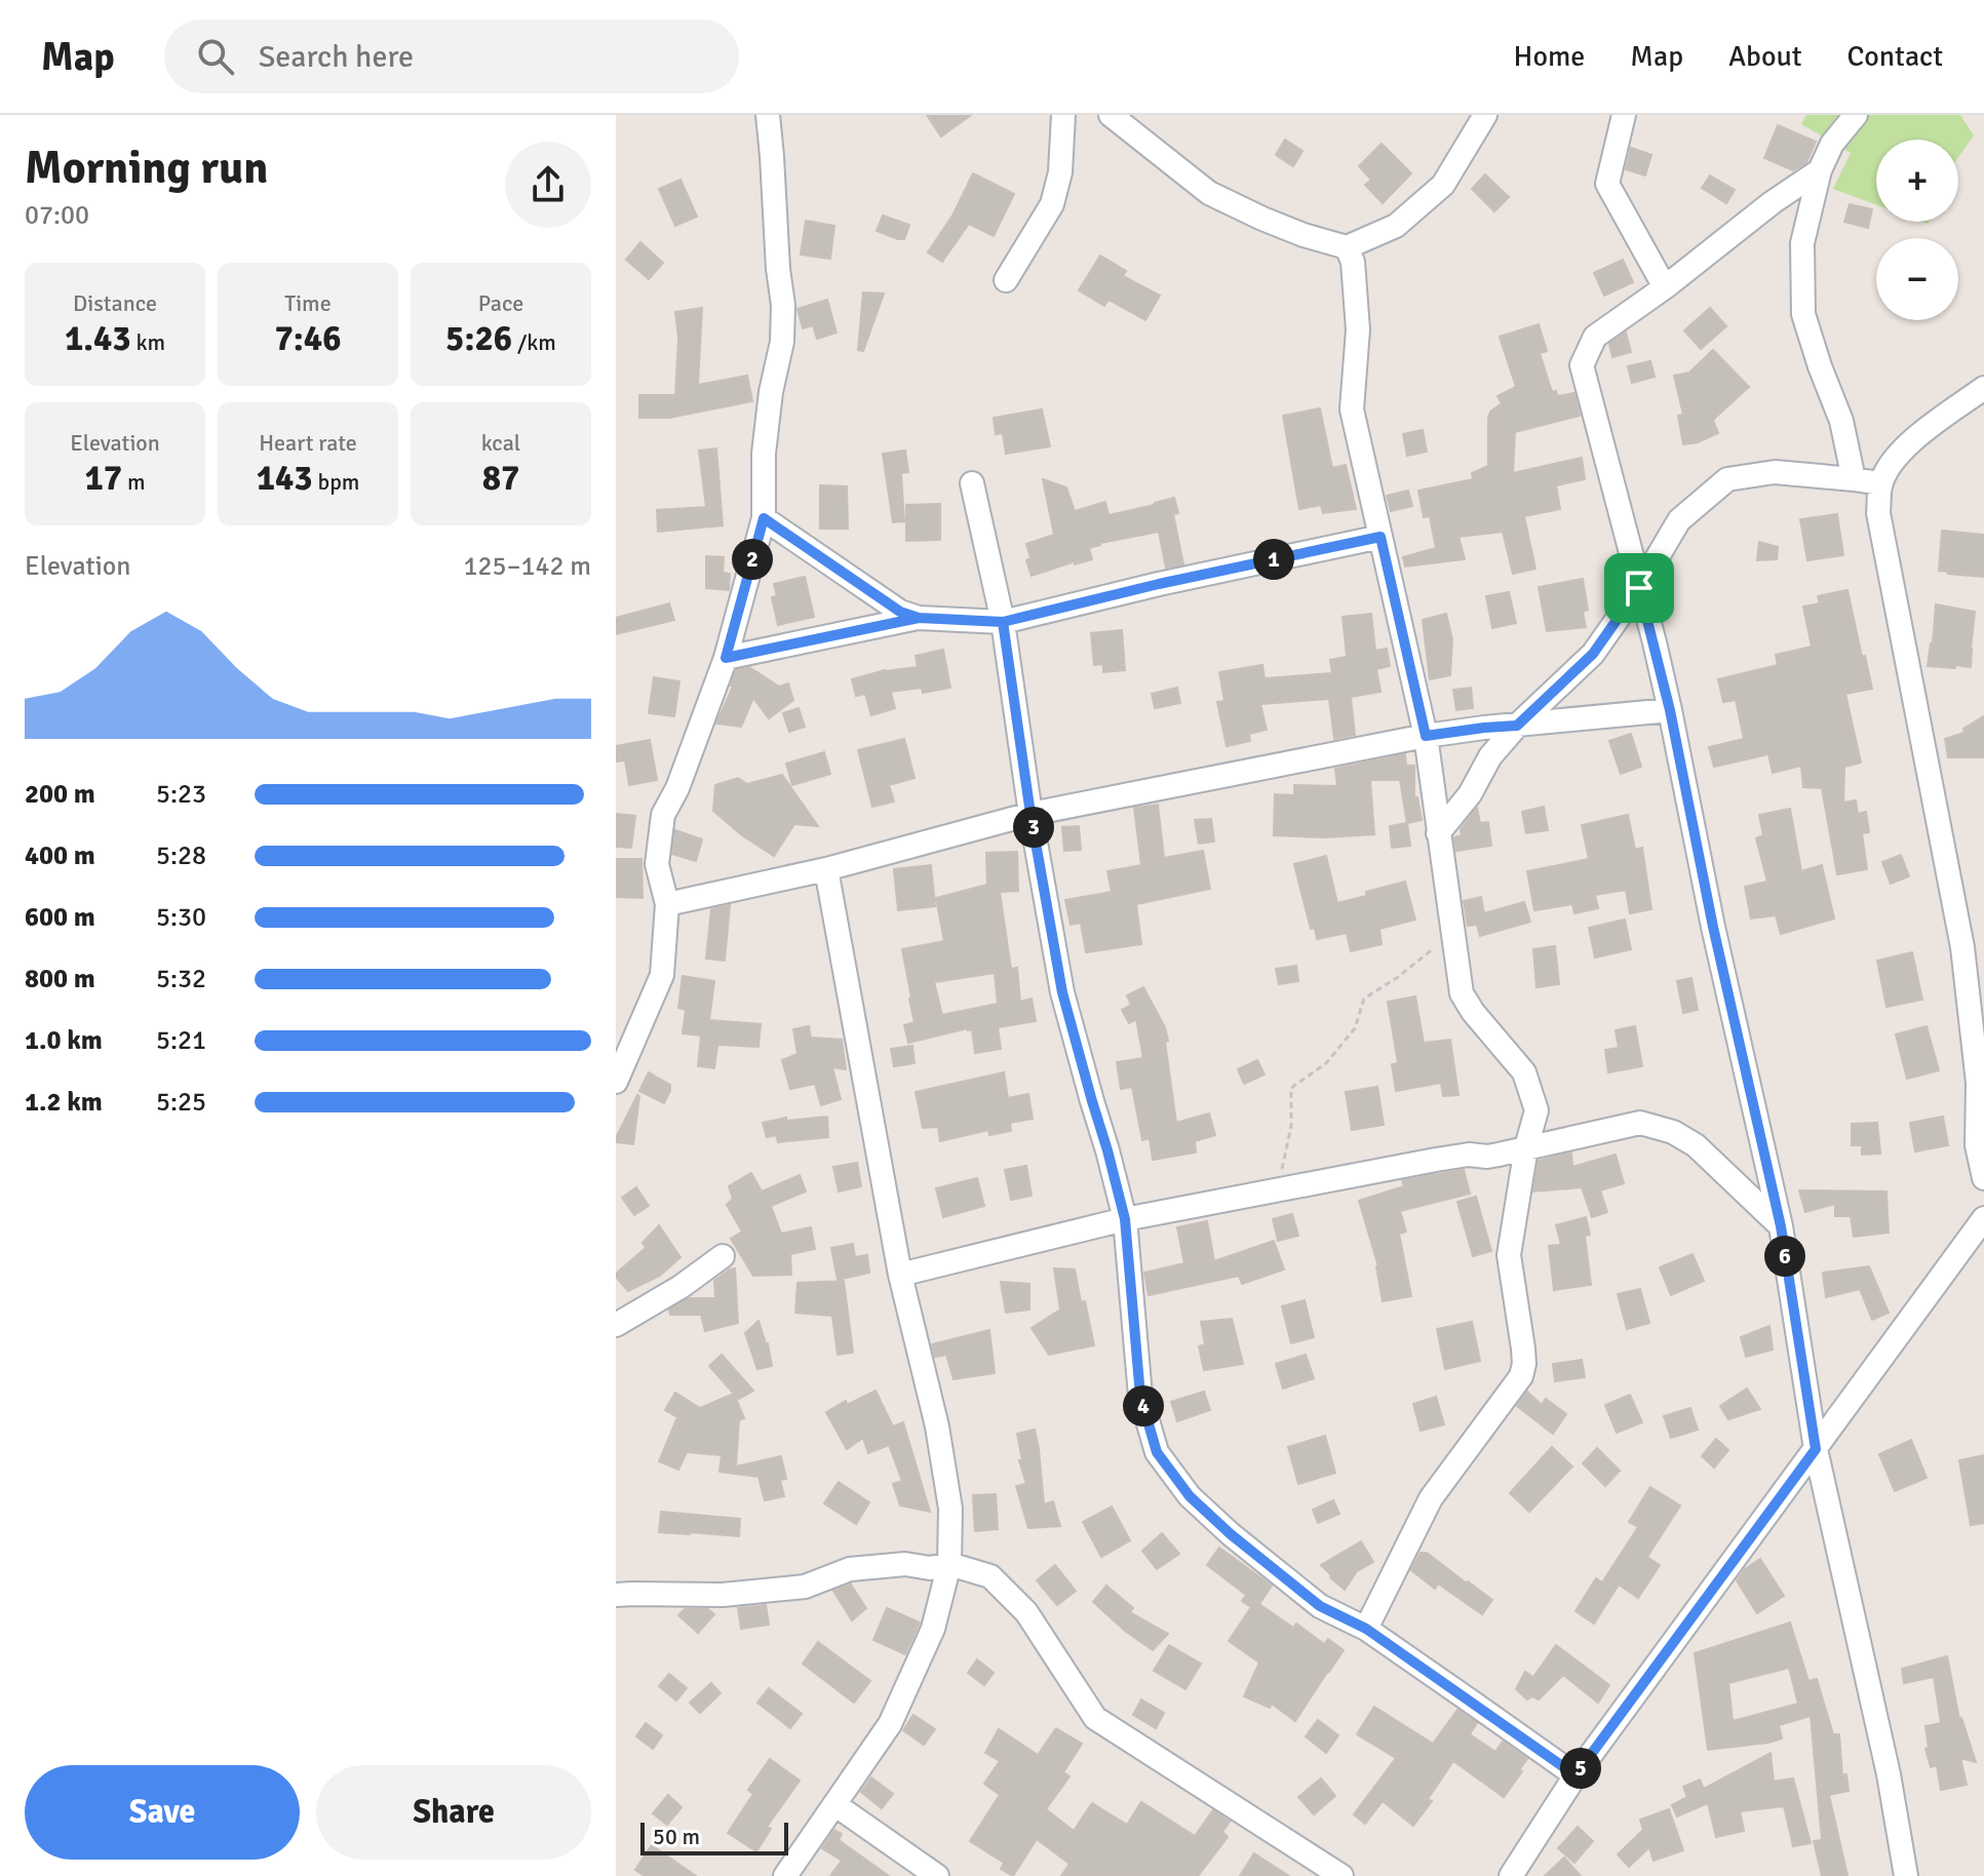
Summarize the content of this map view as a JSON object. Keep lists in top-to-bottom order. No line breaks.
{"scale_bar":"50 m","page":{"header":"Map","search":"Search here","nav":["Home","Map","About","Contact"],"heading":["Morning run","07:00"],"map_buttons":["+","−"],"stats":[["Distance","1.43 km"],["Time","7:46"],["Pace","5:26 /km"],["Elevation","17 m"],["Heart rate","143 bpm"],["kcal","87"]],"chart":["Elevation","125–142 m"],"pins":["1","2","3","6","4","5"],"list":[{"name":"200 m","note":"5:23"},{"name":"400 m","note":"5:28"},{"name":"600 m","note":"5:30"},{"name":"800 m","note":"5:32"},{"name":"1.0 km","note":"5:21"},{"name":"1.2 km","note":"5:25"}],"buttons":["Save","Share"],"scale":"50 m"}}
